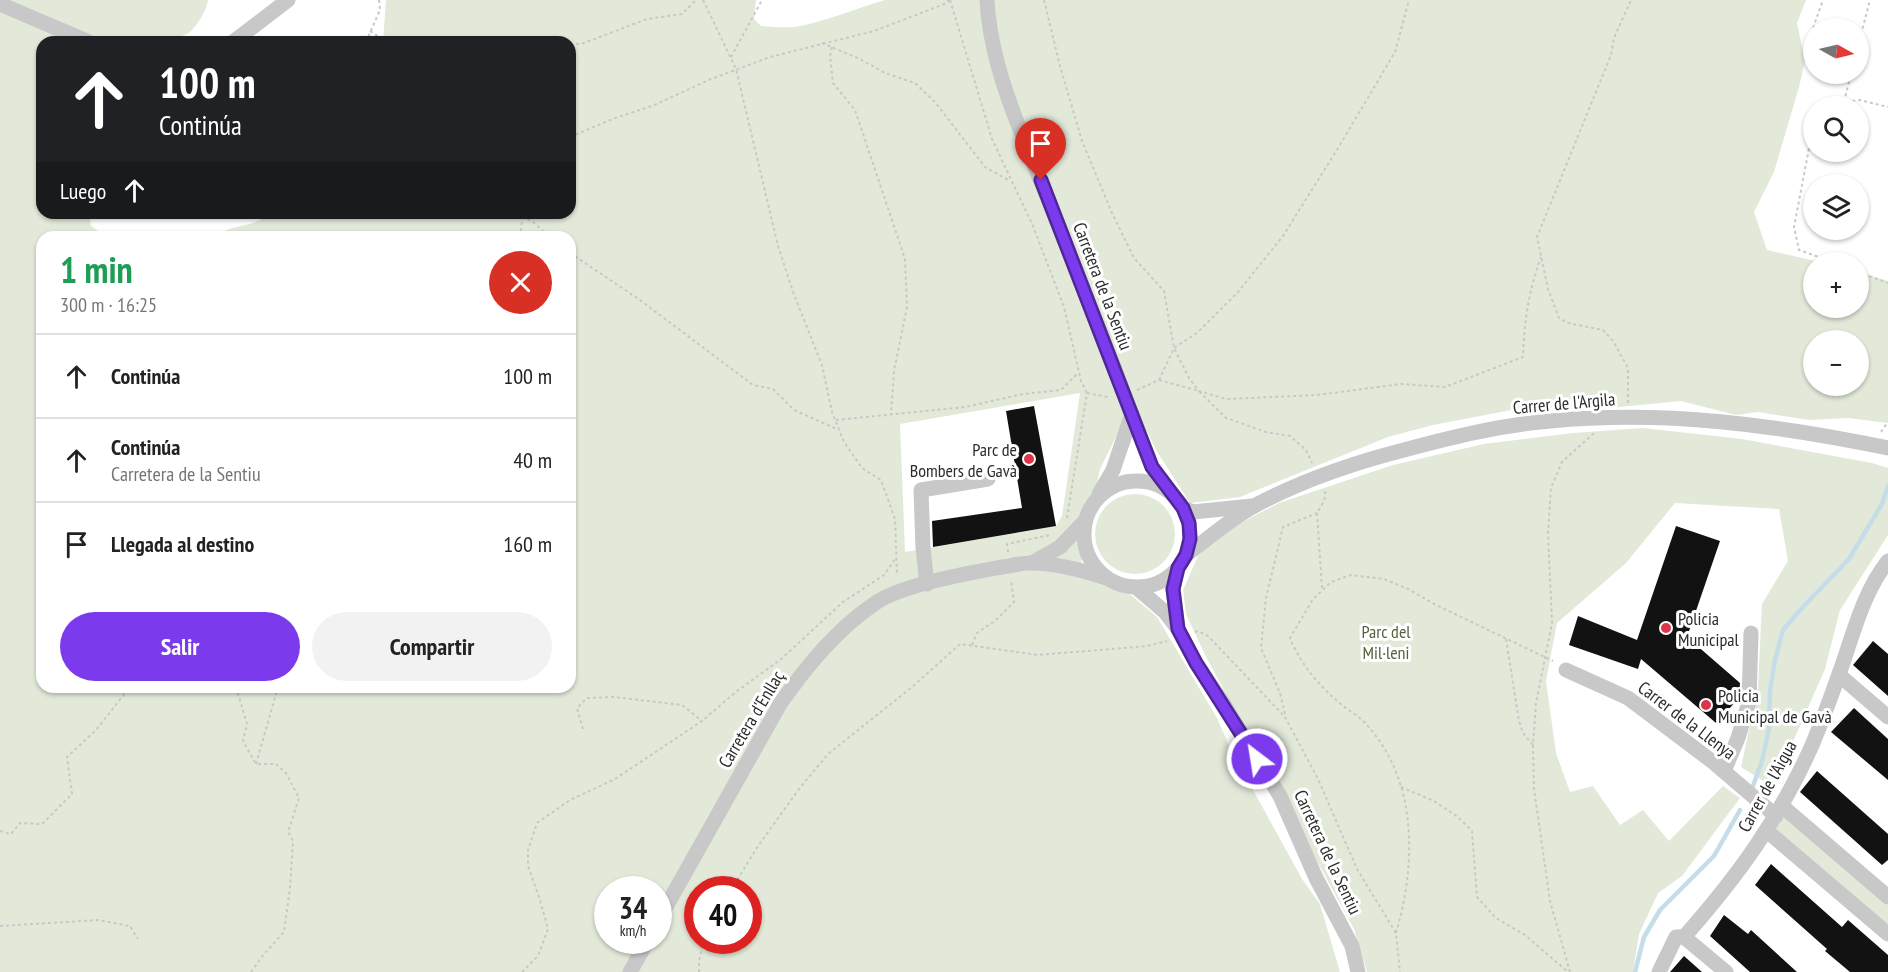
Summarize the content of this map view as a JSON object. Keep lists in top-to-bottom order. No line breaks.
{"streets":{"street":["Carretera de la Sentiu","Carrer de l'Argila","Carretera d'Enllaç","Carrer de la Llenya","Carrer de l'Aigua"]},"crossings":[["Carretera de la Sentiu","Carrer de l'Argila"],["Carretera de la Sentiu","Carretera d'Enllaç"],["Carrer de l'Argila","Carretera d'Enllaç"],["Carrer de la Llenya","Carrer de l'Aigua"]],"parks":["Parc del Mil·leni"],"places":["Parc de Bombers de Gavà","Policia Municipal","Policia Municipal de Gavà"],"north":"right","page":{"map_buttons":["+","−"],"turn":["100 m","Continúa"],"then":"Luego","heading":["1 min","300 m · 16:25"],"list":[{"name":"Continúa","value":"100 m"},{"name":"Continúa","note":"Carretera de la Sentiu","value":"40 m"},{"name":"Llegada al destino","value":"160 m"}],"buttons":["Salir","Compartir"],"speed":"34 km/h","limit":"40"}}
